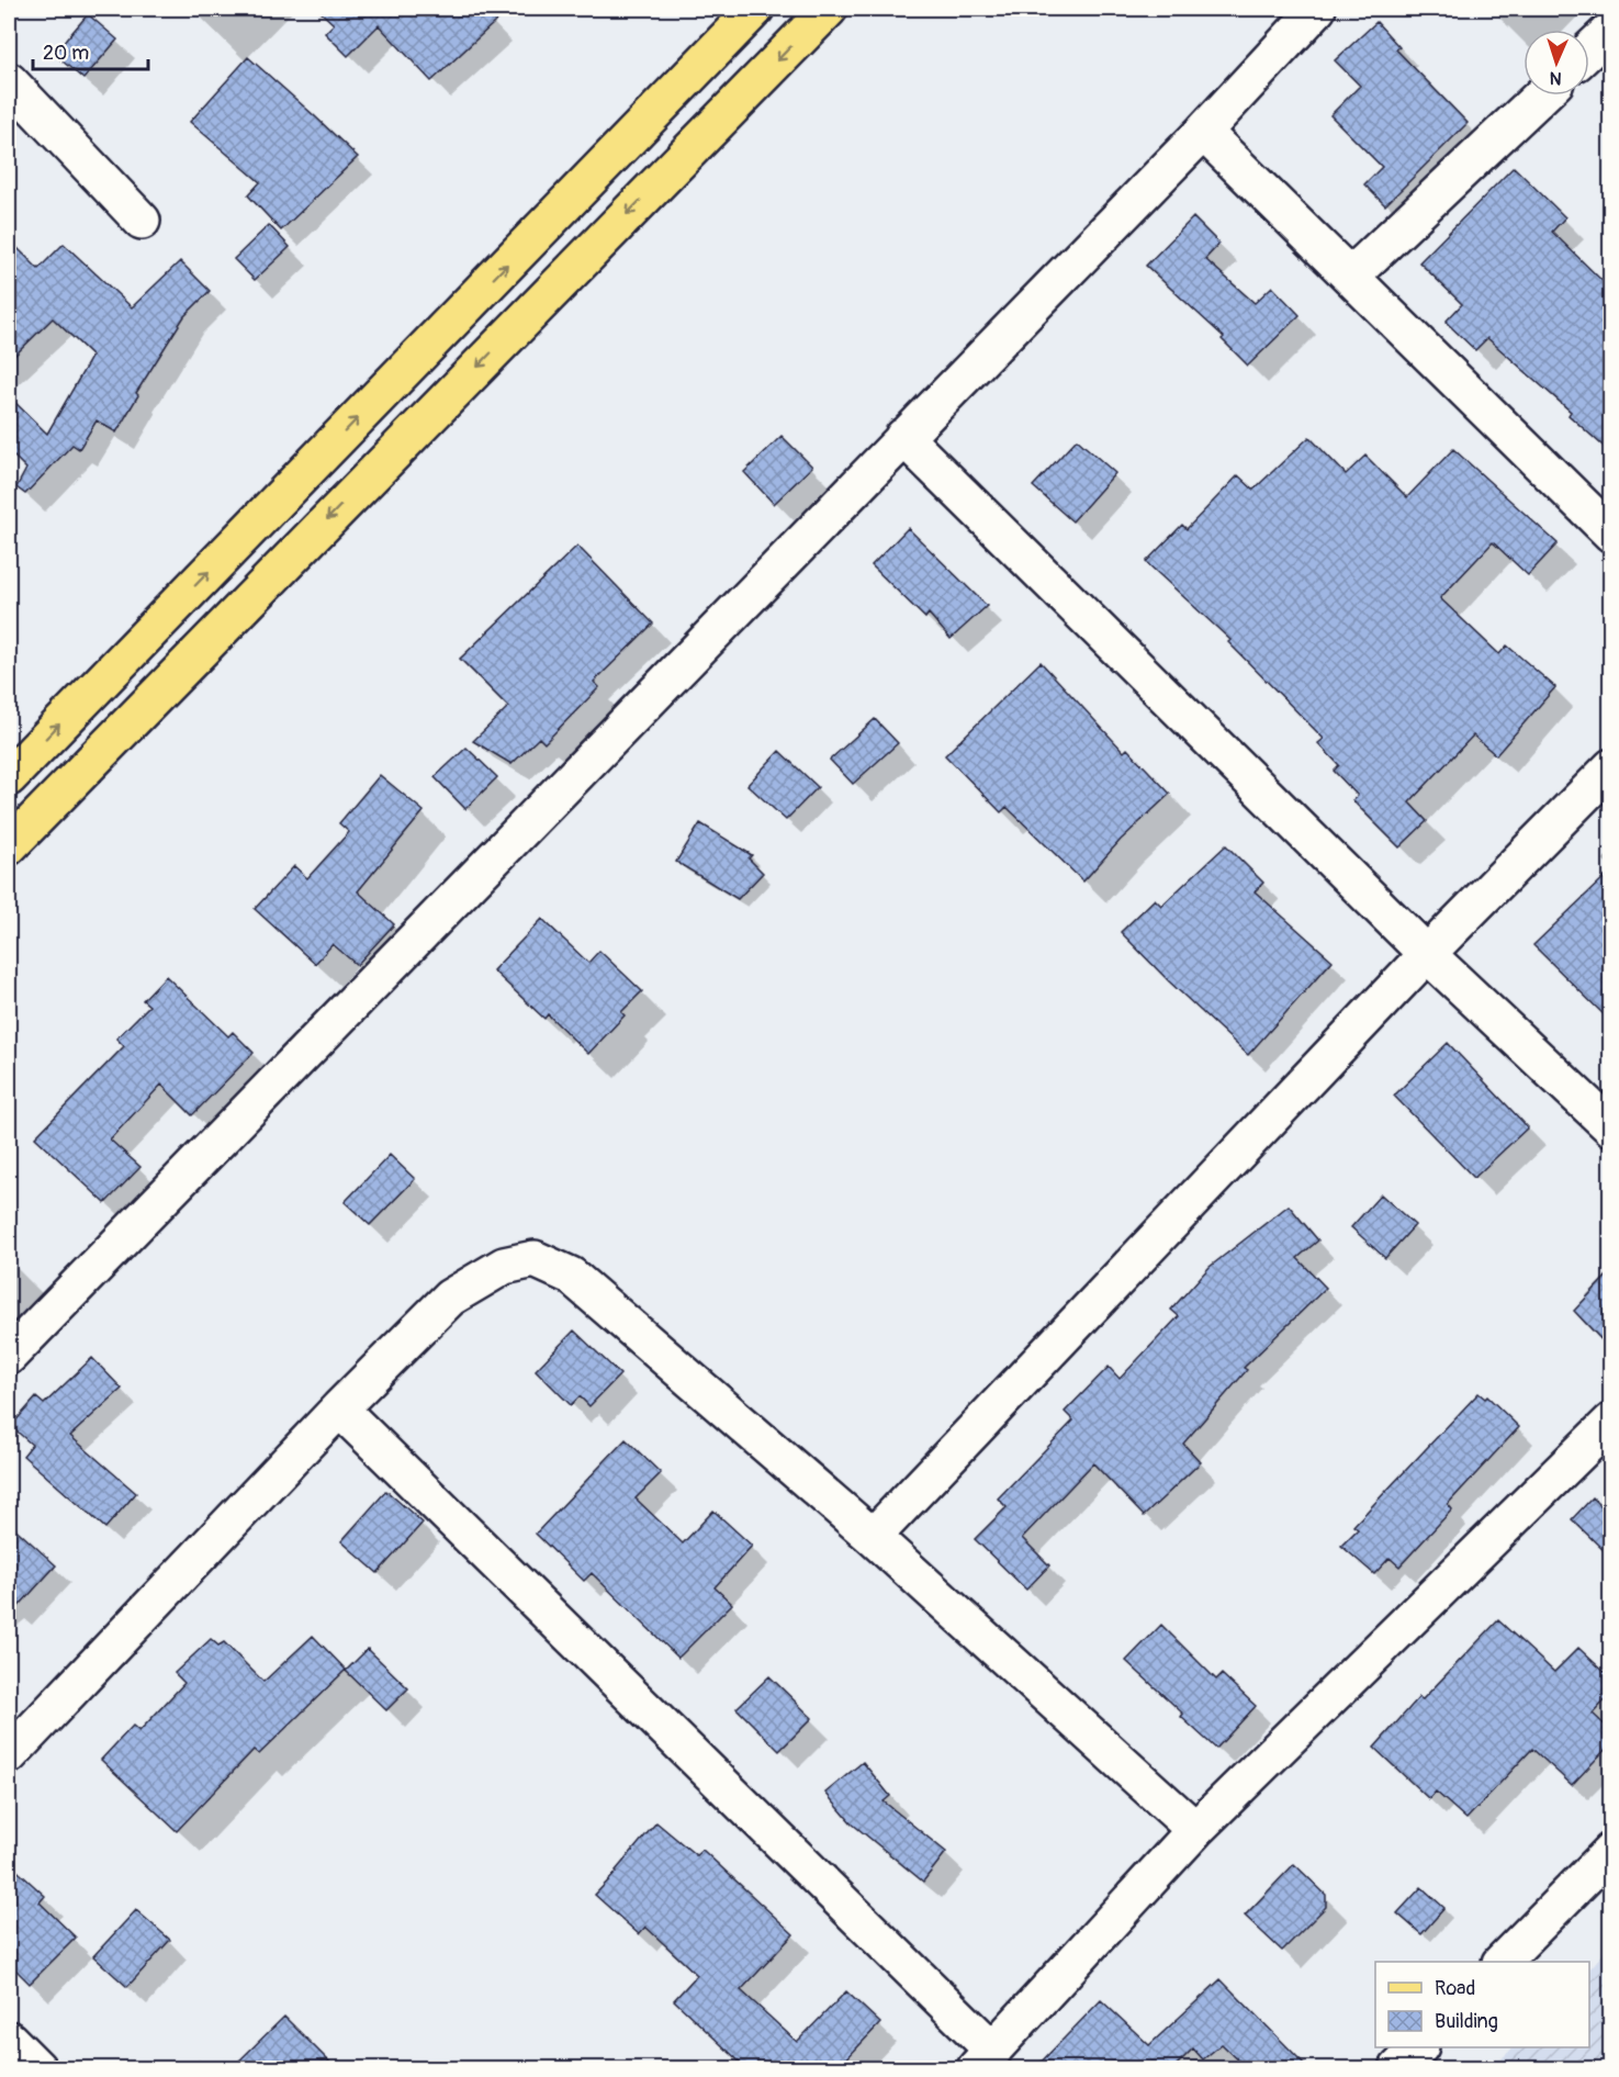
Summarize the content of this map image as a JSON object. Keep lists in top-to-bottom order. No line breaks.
{"legend":["Road","Building"],"scale_bar":"20 m","north":"bottom"}
